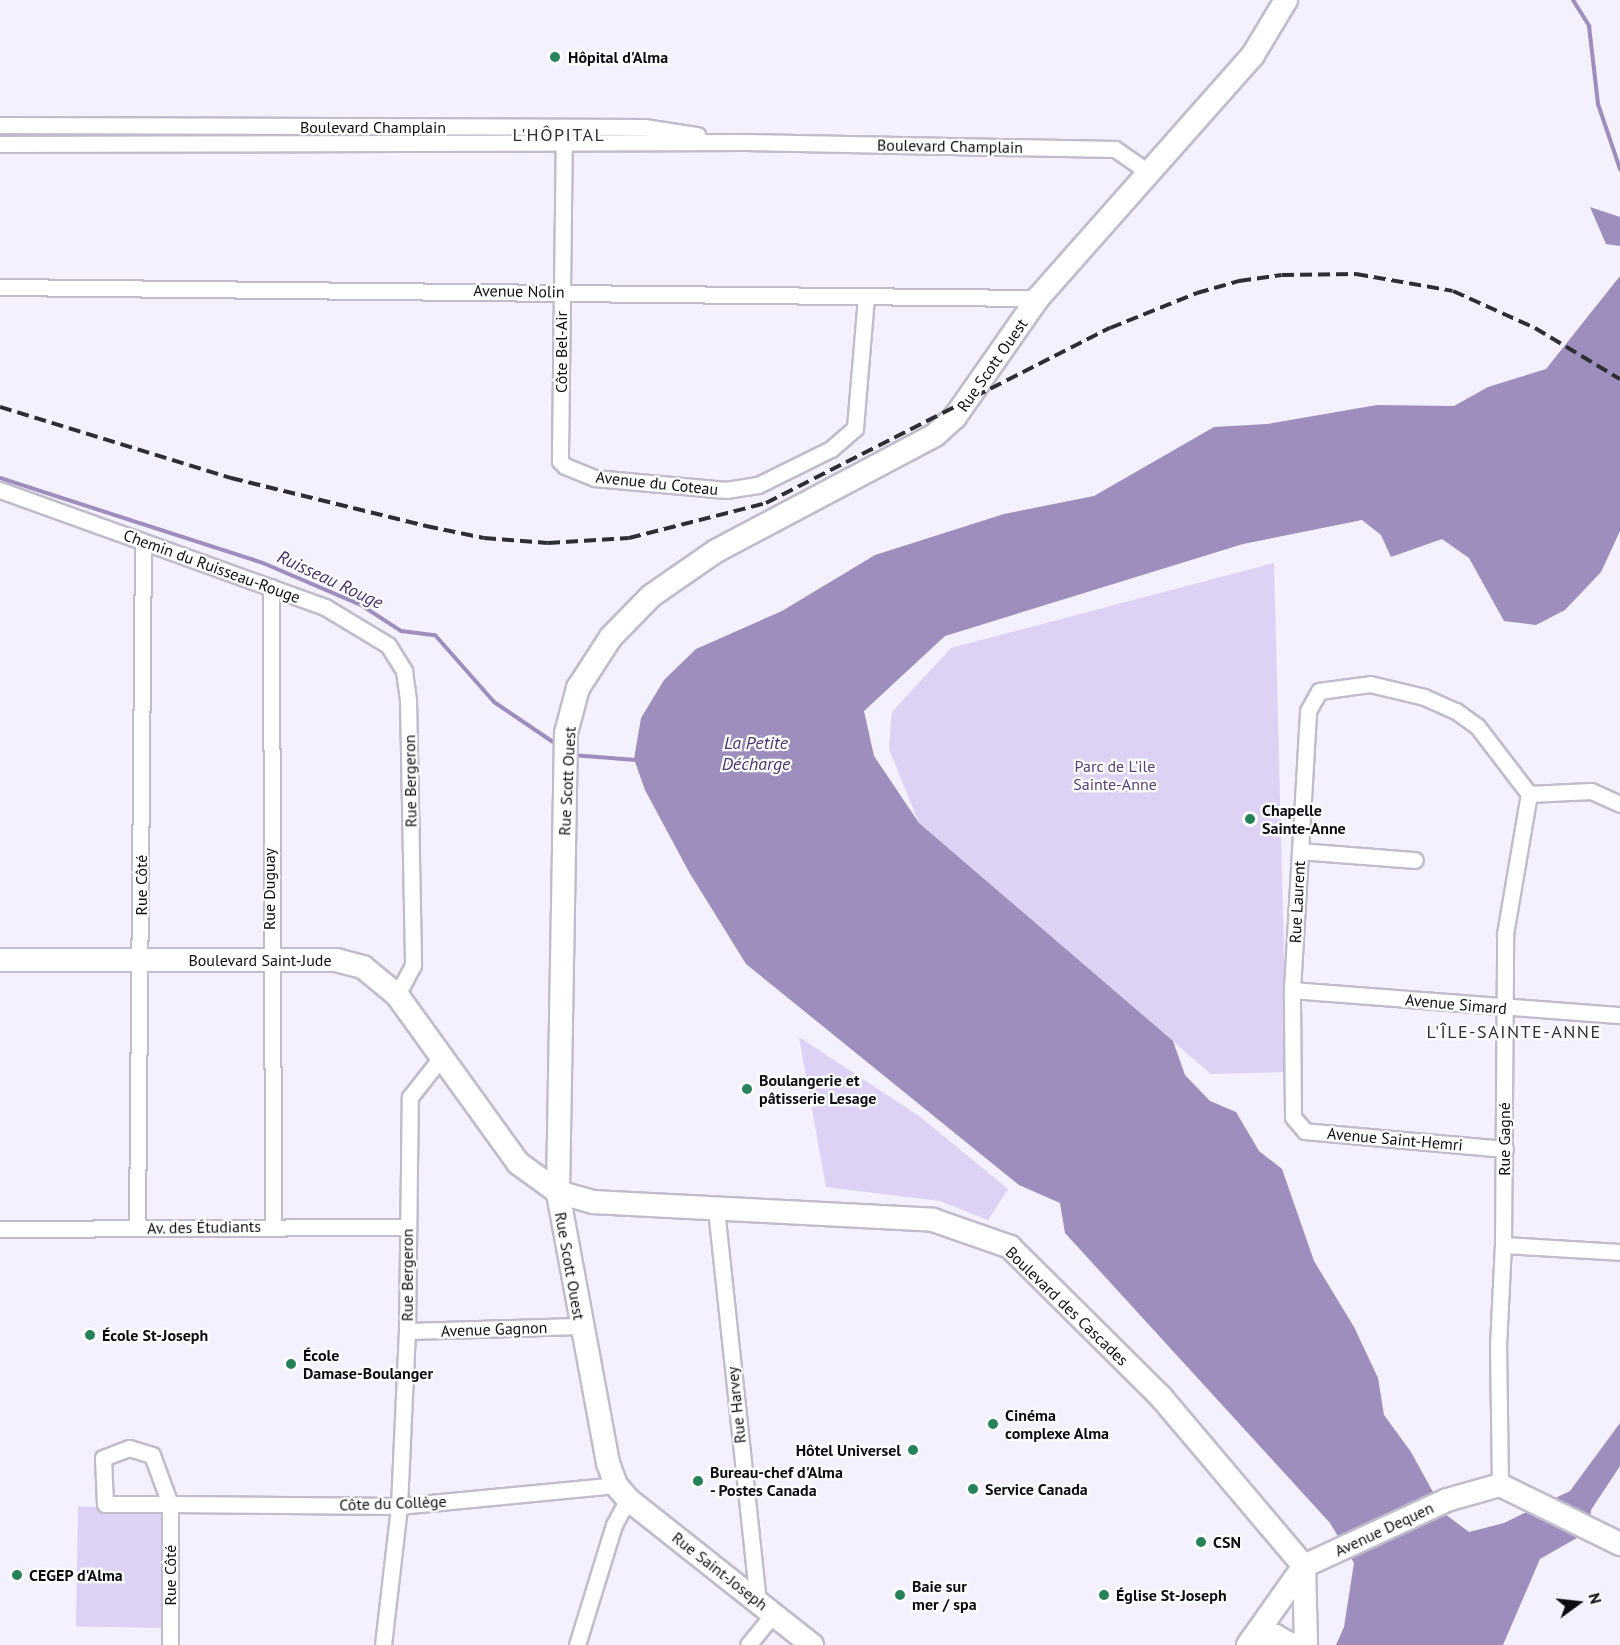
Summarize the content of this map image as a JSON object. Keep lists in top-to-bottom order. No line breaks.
{"streets":{"street":["Boulevard Champlain","Avenue Nolin","Côte Bel-Air","Rue Scott Ouest","Avenue du Coteau","Chemin du Ruisseau-Rouge","Rue Bergeron","Rue Côté","Rue Duguay","Rue Laurent","Boulevard Saint-Jude","Avenue Simard","Avenue Saint-Hemri","Rue Gagné","Av. des Étudiants","Boulevard des Cascades","Avenue Gagnon","Rue Harvey","Côte du Collège","Avenue Dequen","Rue Saint-Joseph"]},"crossings":[["Boulevard Champlain","Côte Bel-Air"],["Boulevard Champlain","Rue Scott Ouest"],["Avenue Nolin","Côte Bel-Air"],["Avenue Nolin","Rue Scott Ouest"],["Avenue Nolin","Avenue du Coteau"],["Côte Bel-Air","Avenue du Coteau"],["Rue Scott Ouest","Boulevard Saint-Jude"],["Rue Scott Ouest","Boulevard des Cascades"],["Rue Scott Ouest","Avenue Gagnon"],["Rue Scott Ouest","Côte du Collège"],["Rue Scott Ouest","Rue Saint-Joseph"],["Chemin du Ruisseau-Rouge","Rue Bergeron"],["Chemin du Ruisseau-Rouge","Rue Côté"],["Chemin du Ruisseau-Rouge","Rue Duguay"],["Rue Bergeron","Boulevard Saint-Jude"],["Rue Bergeron","Av. des Étudiants"],["Rue Bergeron","Avenue Gagnon"],["Rue Bergeron","Côte du Collège"],["Rue Côté","Boulevard Saint-Jude"],["Rue Côté","Av. des Étudiants"],["Rue Côté","Côte du Collège"],["Rue Duguay","Boulevard Saint-Jude"],["Rue Duguay","Av. des Étudiants"],["Rue Laurent","Avenue Simard"],["Rue Laurent","Avenue Saint-Hemri"],["Rue Laurent","Rue Gagné"],["Boulevard Saint-Jude","Boulevard des Cascades"],["Avenue Simard","Rue Gagné"],["Avenue Saint-Hemri","Rue Gagné"],["Rue Gagné","Avenue Dequen"],["Boulevard des Cascades","Rue Harvey"],["Boulevard des Cascades","Avenue Dequen"],["Rue Harvey","Rue Saint-Joseph"],["Côte du Collège","Rue Saint-Joseph"]],"districts":["L'HÔPITAL","L'ÎLE-SAINTE-ANNE"],"water":["Ruisseau Rouge","La Petite Décharge"],"parks":["Parc de L'ile Sainte-Anne"],"places":["Hôpital d'Alma","Chapelle Sainte-Anne","Boulangerie et pâtisserie Lesage","École St-Joseph","École Damase-Boulanger","Cinéma complexe Alma","Hôtel Universel","Bureau-chef d'Alma - Postes Canada","Service Canada","CSN","CEGEP d'Alma","Baie sur mer / spa","Église St-Joseph"],"north":"right"}
